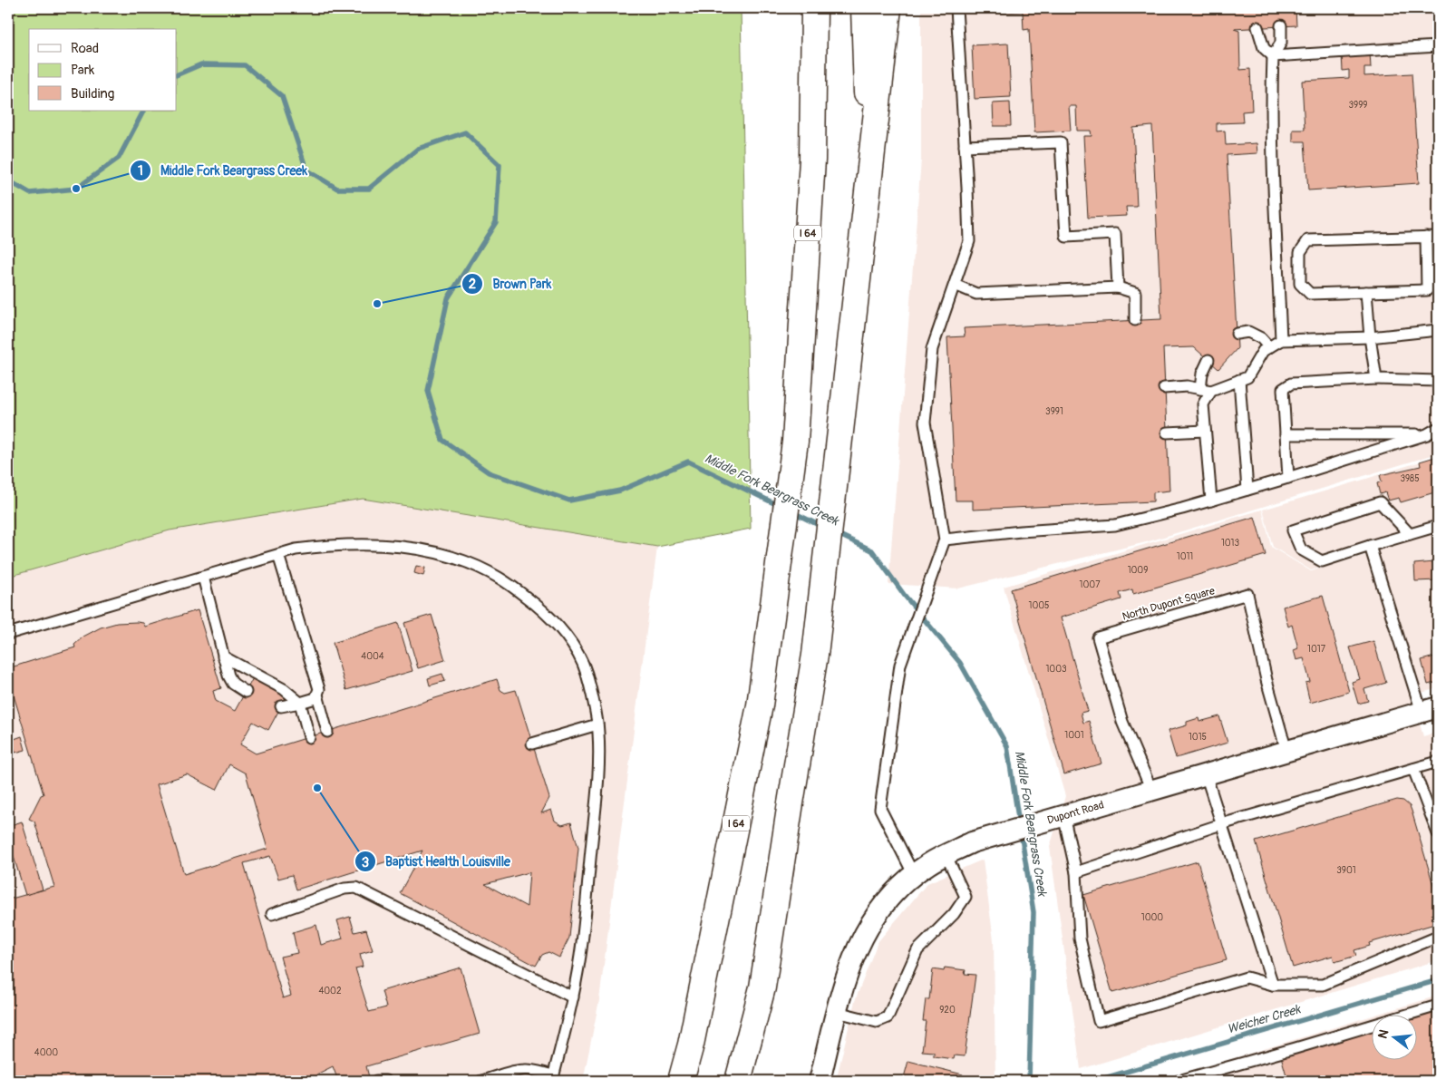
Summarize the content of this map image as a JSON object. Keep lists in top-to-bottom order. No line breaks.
{"streets":{"highway":["I 64"],"street":["Dupont Road"],"lane":["North Dupont Square"]},"crossings":[["North Dupont Square","Dupont Road"]],"water":["Middle Fork Beargrass Creek","Weicher Creek"],"places":["Middle Fork Beargrass Creek","Brown Park","Baptist Health Louisville"],"house_numbers":["3999","3991","3985","1013","1011","1009","1007","1005","1017","4004","1003","1001","1015","3901","1000","4002","920","4000"],"legend":["Road","Park","Building"],"north":"left"}
